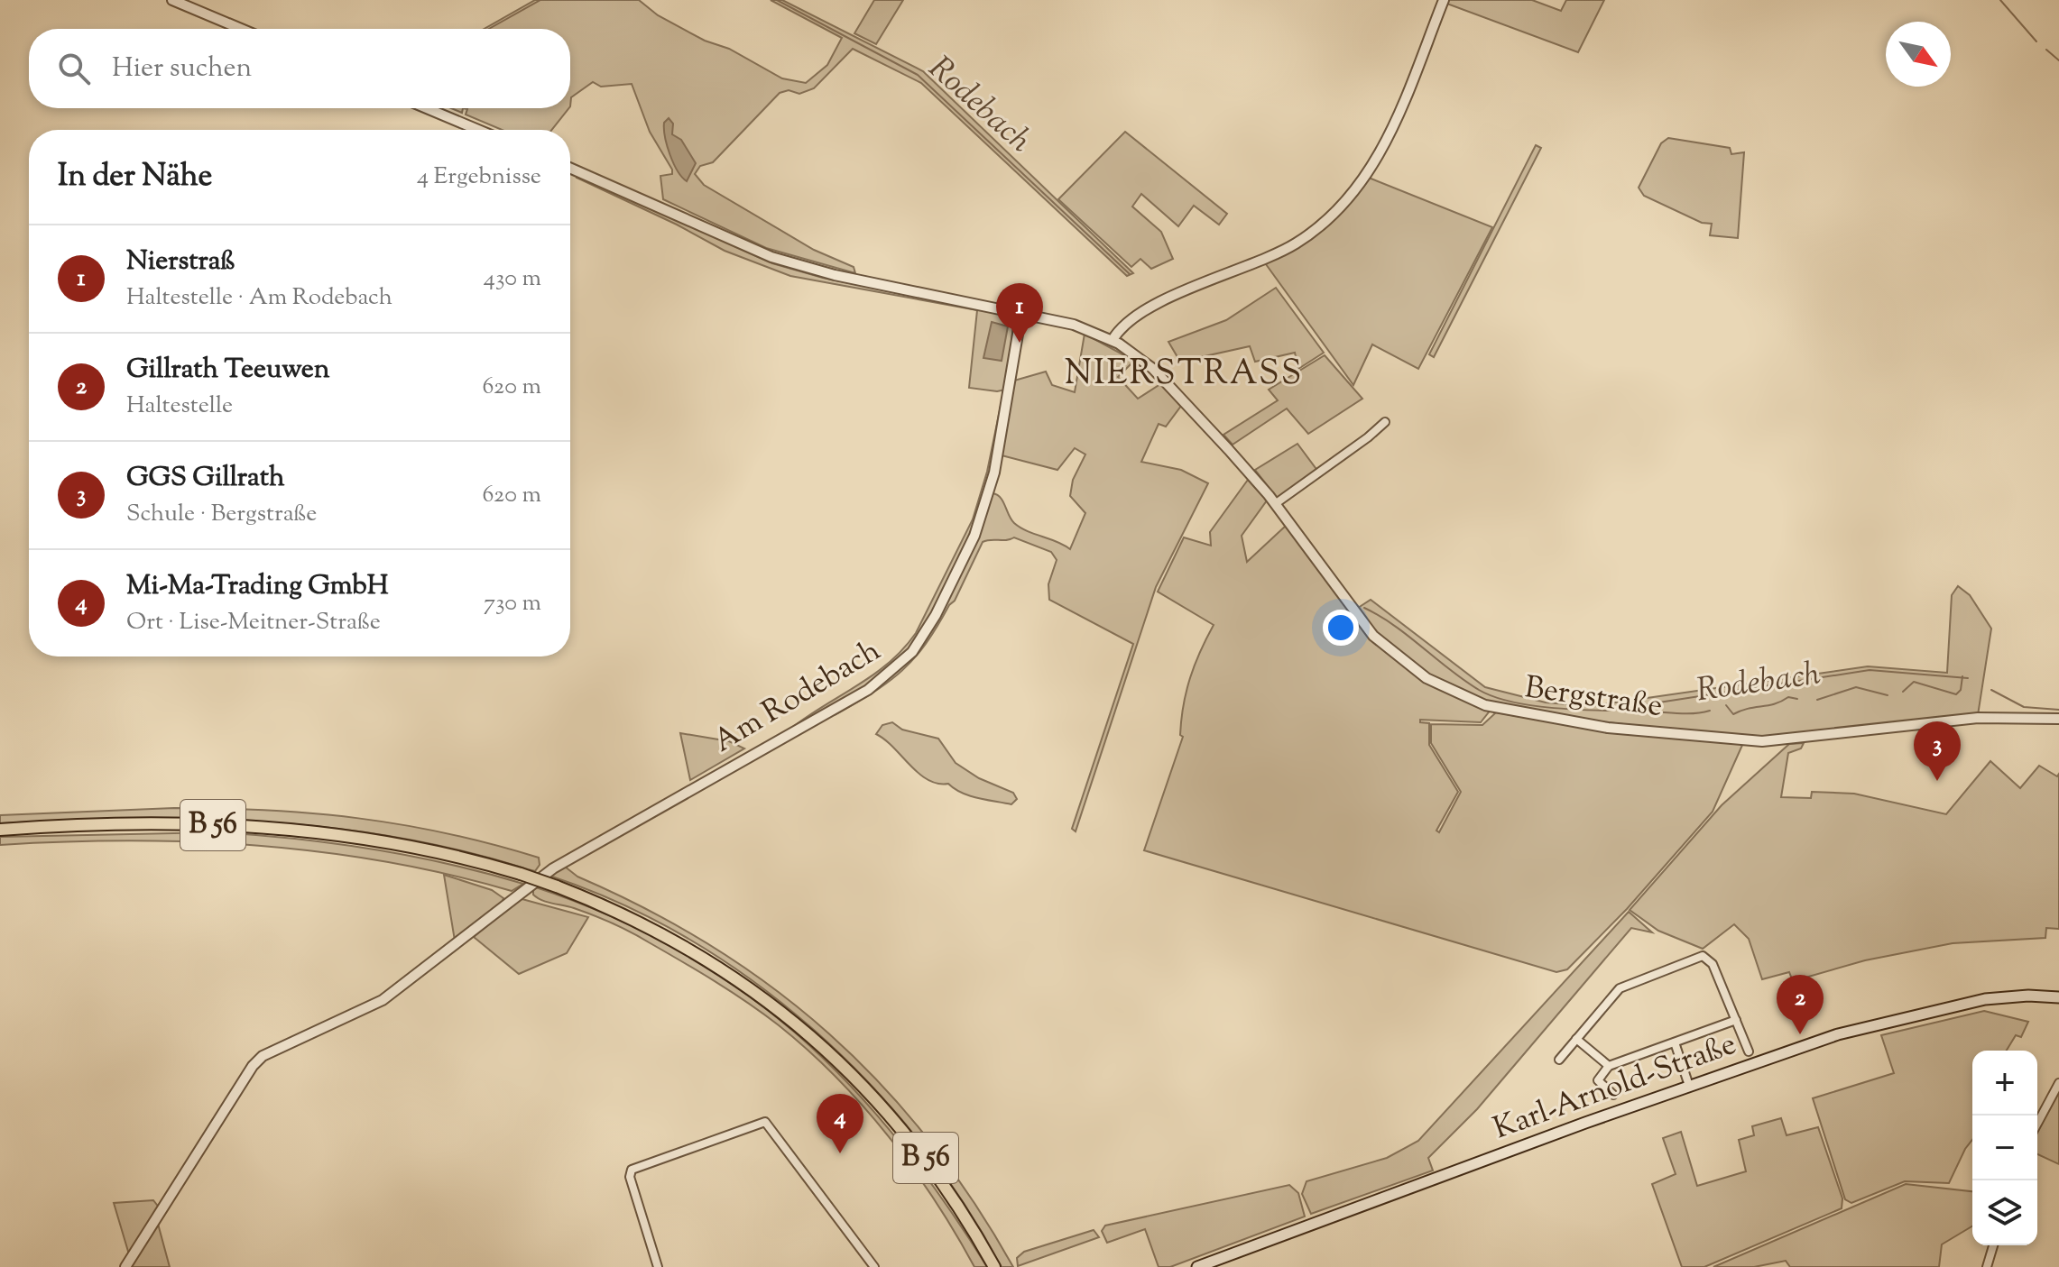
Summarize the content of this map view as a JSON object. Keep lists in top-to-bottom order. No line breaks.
{"streets":{"highway":["B 56"],"main road":["Karl-Arnold-Straße"],"street":["Am Rodebach","Bergstraße"]},"districts":["NIERSTRASS"],"water":["Rodebach"],"north":"bottom right","page":{"search":"Hier suchen","heading":["In der Nähe","4 Ergebnisse"],"list":[{"mark":"1","name":"Nierstraß","note":"Haltestelle · Am Rodebach","value":"430 m"},{"mark":"2","name":"Gillrath Teeuwen","note":"Haltestelle","value":"620 m"},{"mark":"3","name":"GGS Gillrath","note":"Schule · Bergstraße","value":"620 m"},{"mark":"4","name":"Mi-Ma-Trading GmbH","note":"Ort · Lise-Meitner-Straße","value":"730 m"}],"pins":["1","3","2","4"],"map_buttons":["+","−"]}}
